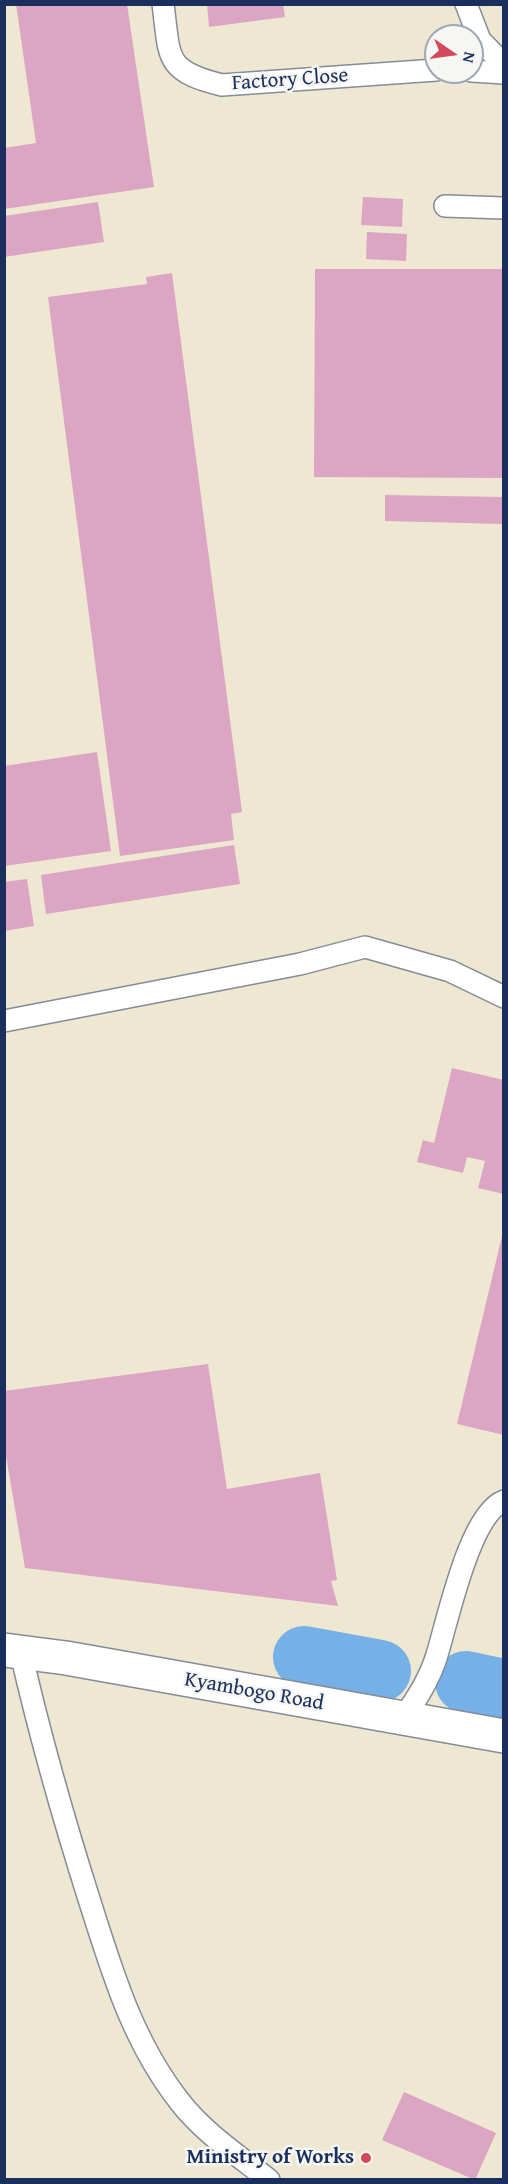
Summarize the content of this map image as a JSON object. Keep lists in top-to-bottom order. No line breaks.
{"streets":{"street":["Kyambogo Road"],"lane":["Factory Close"]},"places":["Ministry of Works"],"north":"right"}
